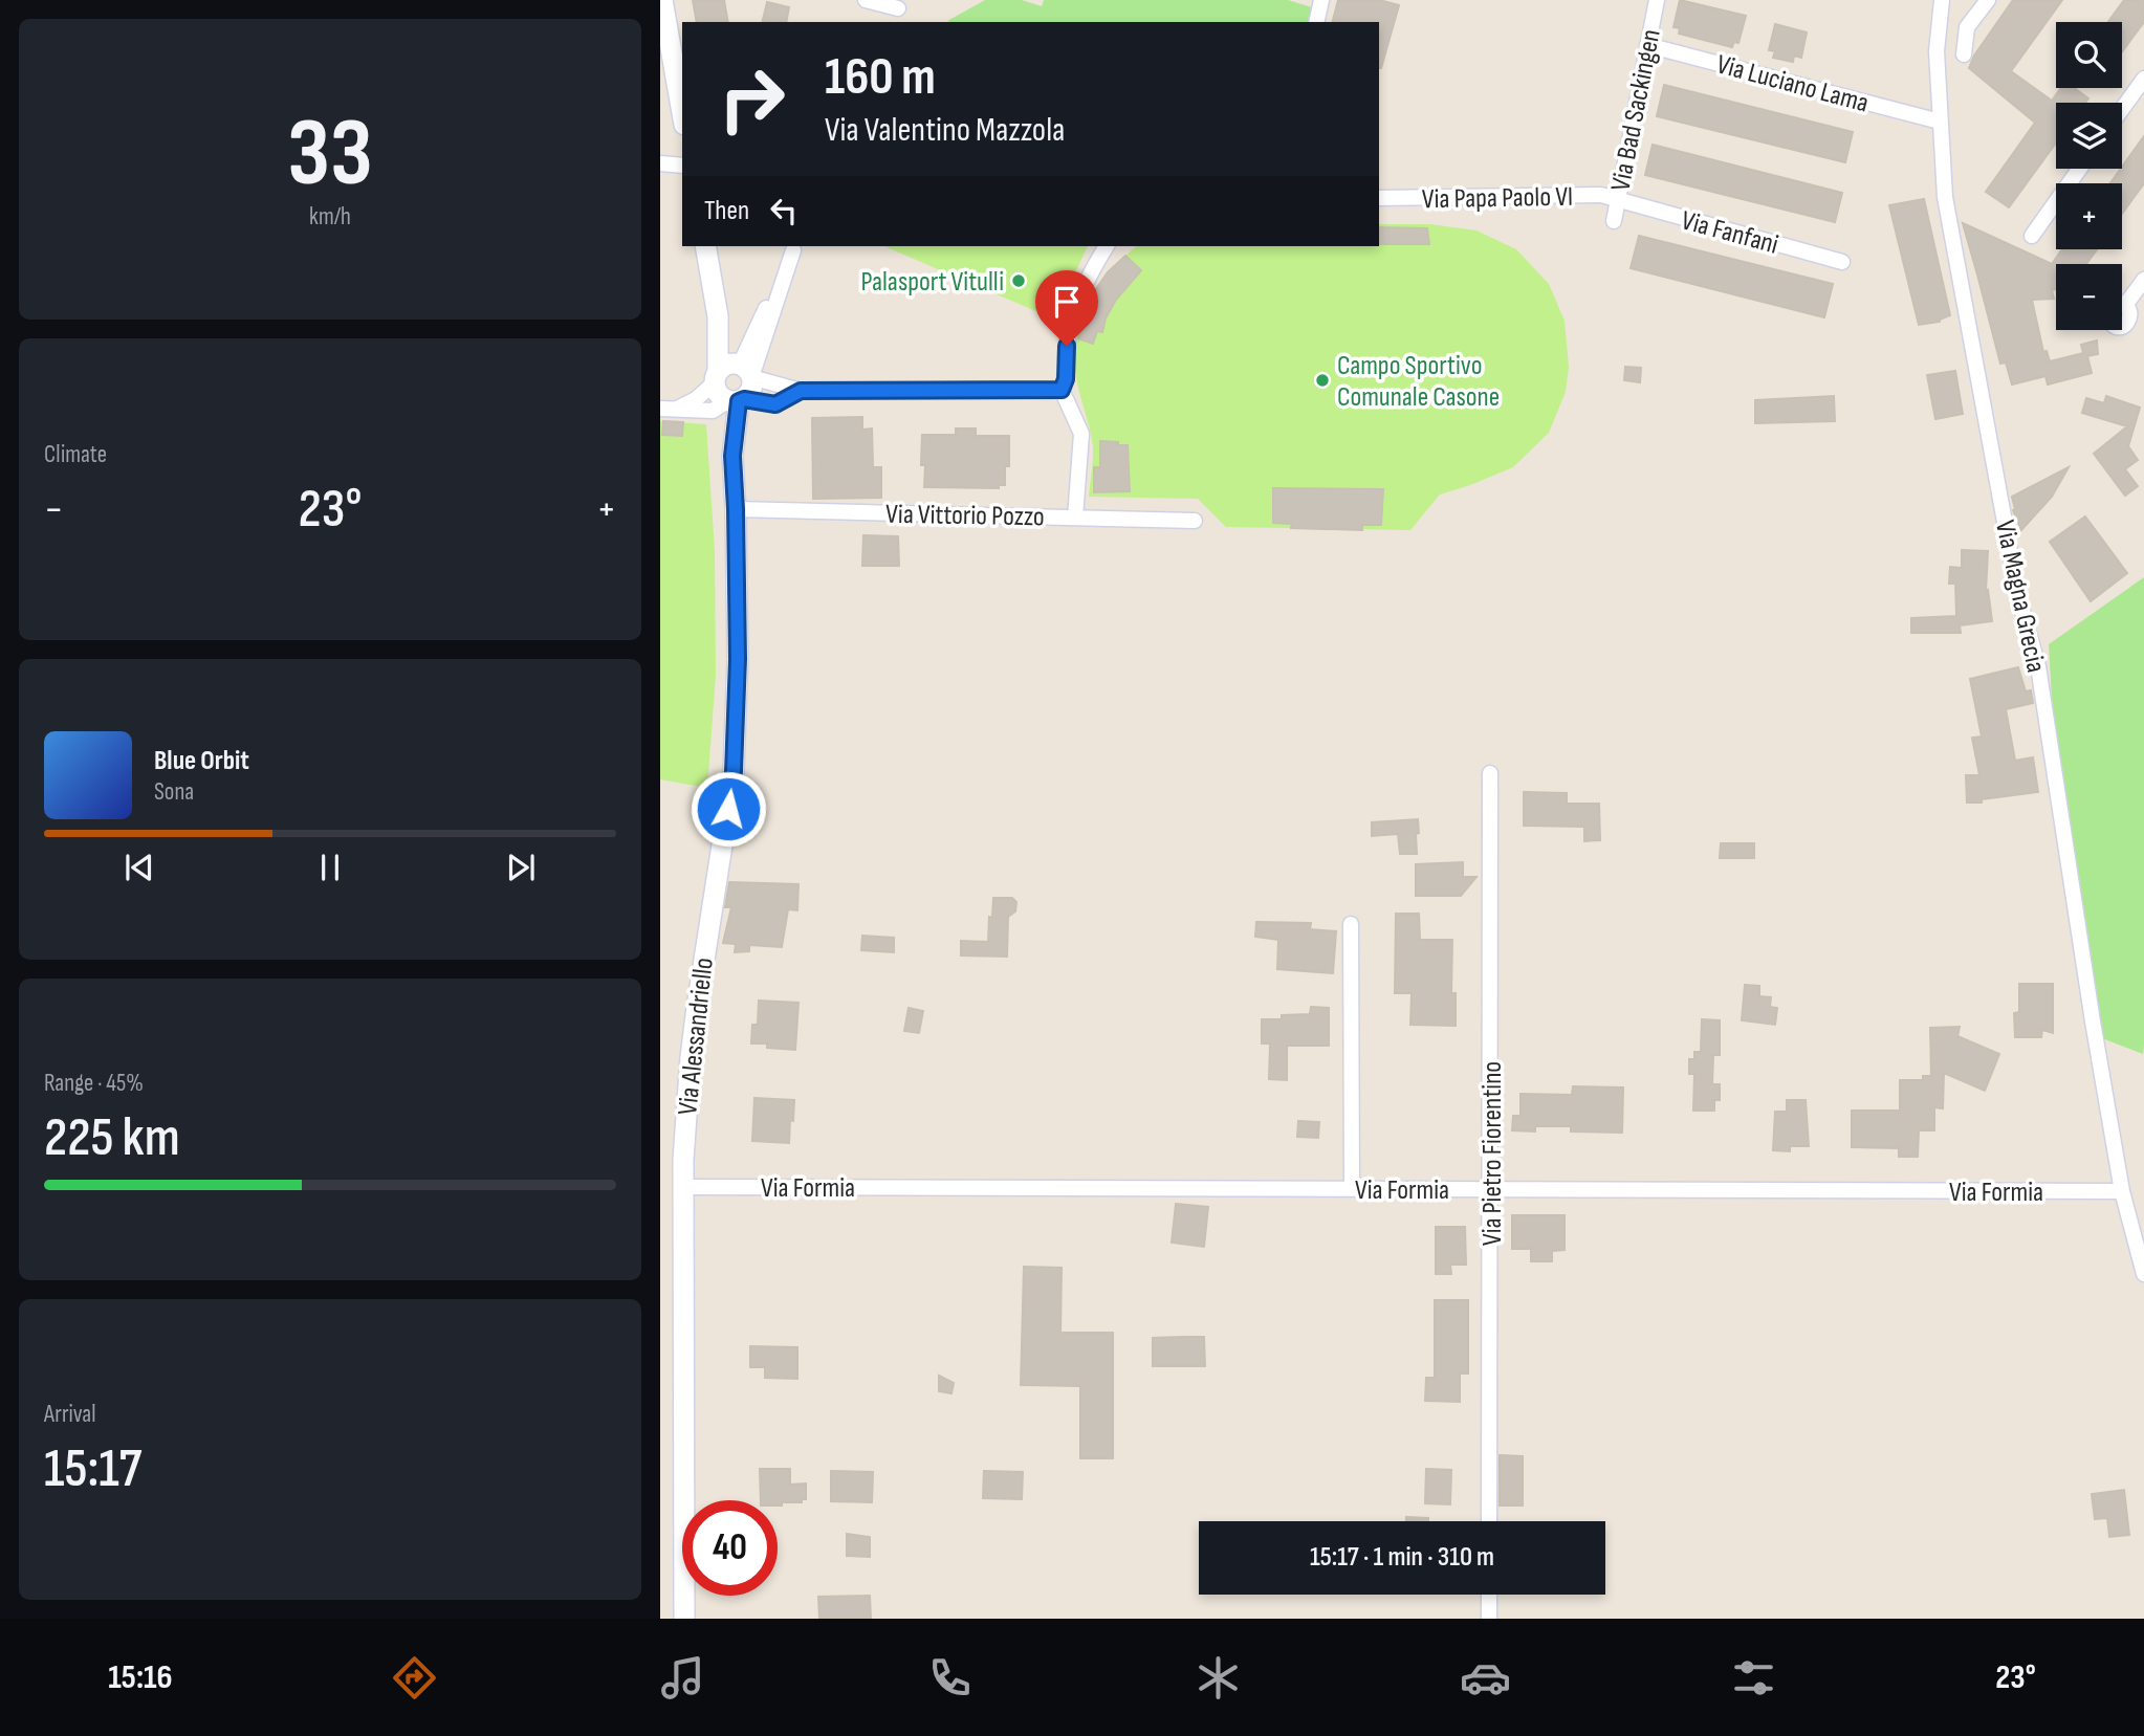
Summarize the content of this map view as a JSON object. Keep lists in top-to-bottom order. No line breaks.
{"streets":{"street":["Via Luciano Lama","Via Bad Sackingen","Via Papa Paolo VI","Via Fanfani","Via Vittorio Pozzo","Via Magna Grecia","Via Alessandriello","Via Pietro Fiorentino","Via Formia"]},"crossings":[["Via Luciano Lama","Via Bad Sackingen"],["Via Luciano Lama","Via Magna Grecia"],["Via Bad Sackingen","Via Papa Paolo VI"],["Via Bad Sackingen","Via Fanfani"],["Via Papa Paolo VI","Via Fanfani"],["Via Vittorio Pozzo","Via Alessandriello"],["Via Magna Grecia","Via Formia"],["Via Alessandriello","Via Formia"],["Via Pietro Fiorentino","Via Formia"]],"places":["Palasport Vitulli","Campo Sportivo Comunale Casone"],"page":{"tile":[["33","km/h"],"Climate",["Range · 45%","225 km"],["Arrival","15:17"]],"map_buttons":["+","−"],"turn":["160 m","Via Valentino Mazzola"],"then":"Then","heat":["−","23°","+"],"song":["Blue Orbit","Sona"],"limit":"40","trip":"15:17 · 1 min · 310 m","tabs":["15:16","23°"]}}
